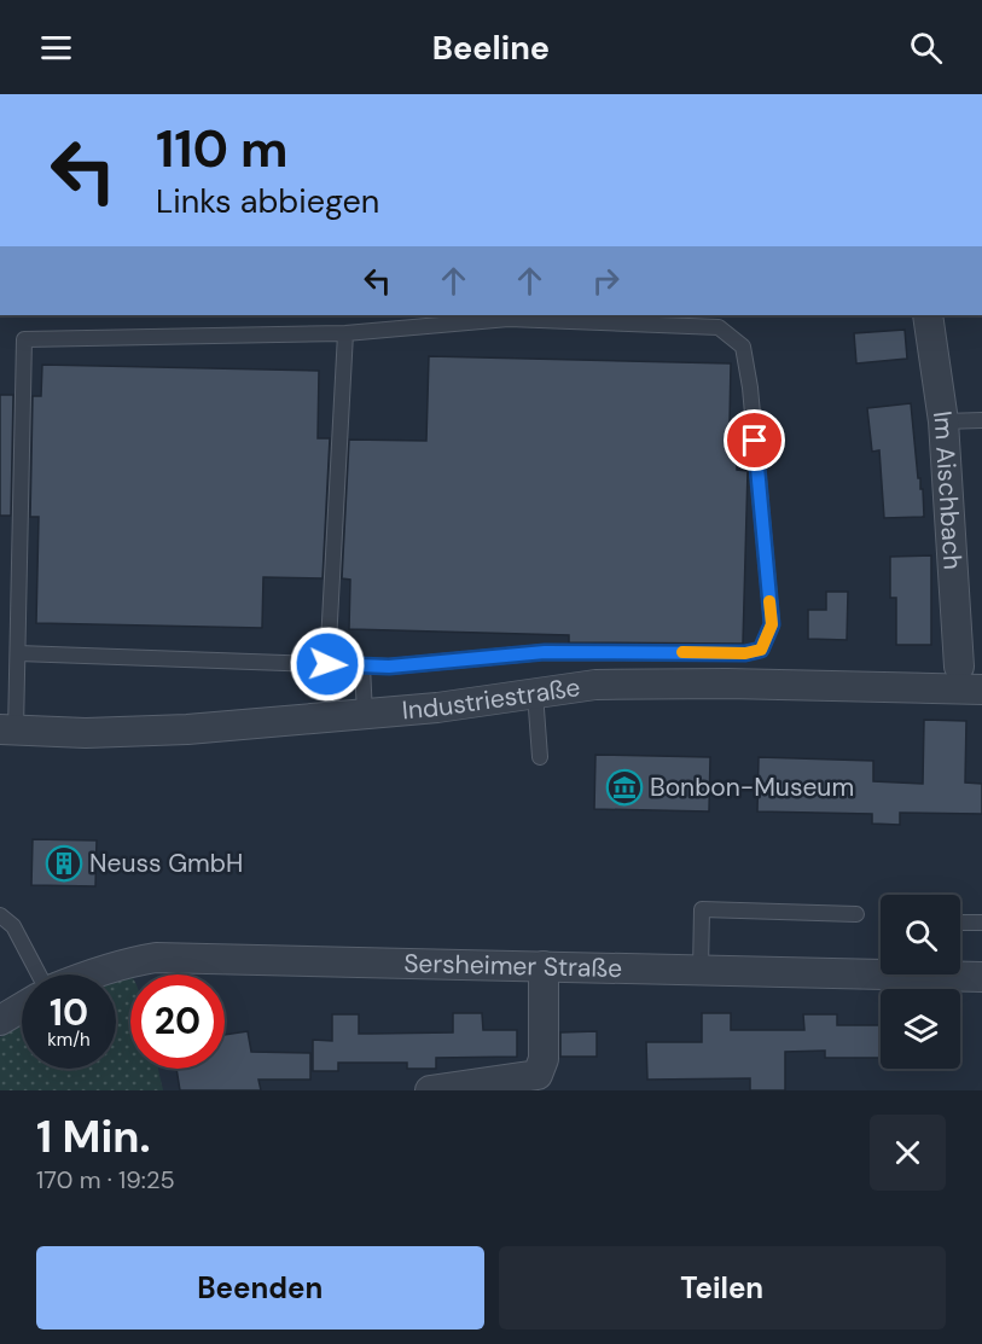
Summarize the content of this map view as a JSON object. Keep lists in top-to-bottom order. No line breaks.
{"streets":{"street":["Im Aischbach","Industriestraße","Sersheimer Straße"]},"places":{"museum":["Bonbon-Museum"],"building":["Neuss GmbH"]},"page":{"header":"Beeline","turn":["110 m","Links abbiegen"],"speed":"10 km/h","limit":"20","heading":["1 Min.","170 m · 19:25"],"buttons":["Beenden","Teilen"]}}
